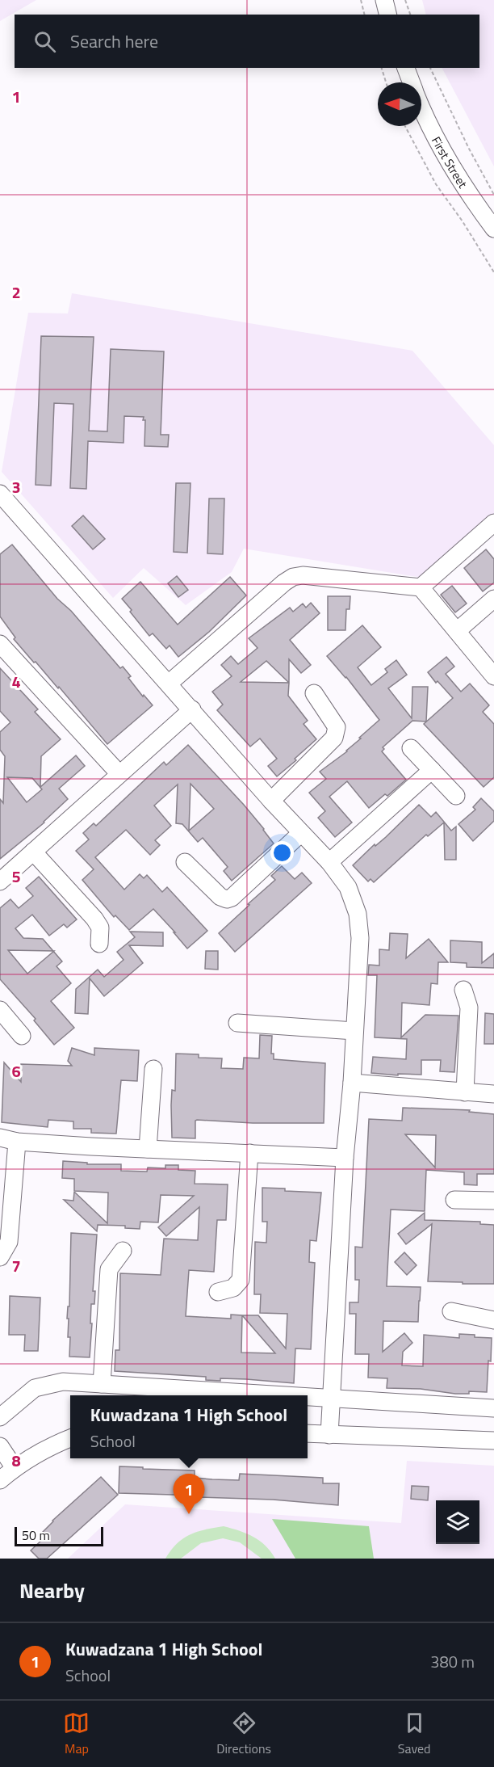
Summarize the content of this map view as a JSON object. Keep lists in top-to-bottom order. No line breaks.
{"streets":{"street":["First Street"]},"scale_bar":"50 m","north":"left","page":{"search":"Search here","popup":["Kuwadzana 1 High School","School"],"pins":"1","scale":"50 m","heading":"Nearby","list":[{"mark":"1","name":"Kuwadzana 1 High School","note":"School","value":"380 m"}],"nav":["Map","Directions","Saved"]},"grid":{"rows":["1","2","3","4","5","6","7","8"]}}
